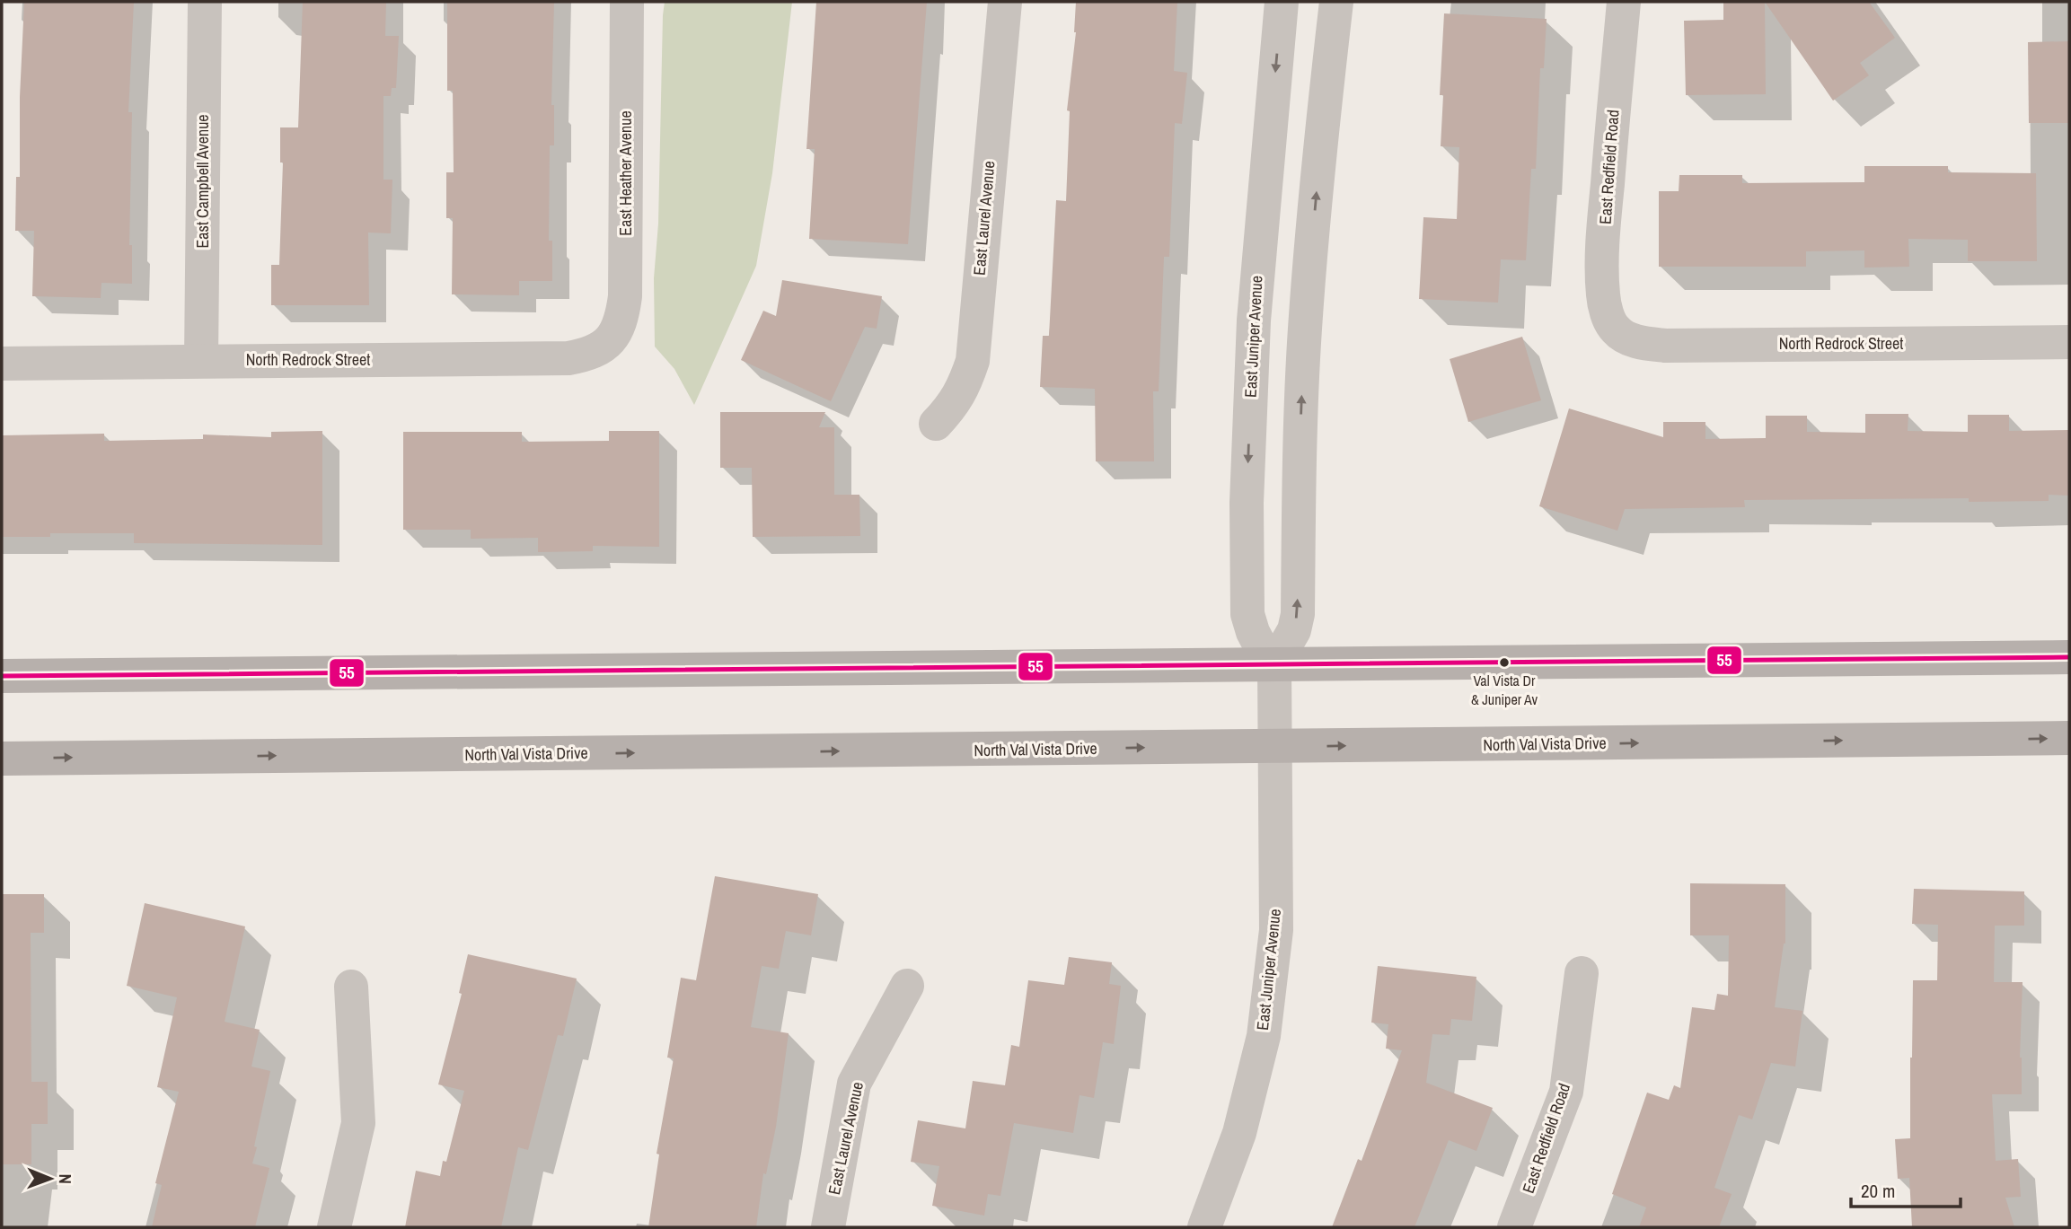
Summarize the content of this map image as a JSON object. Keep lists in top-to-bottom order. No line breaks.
{"streets":{"main road":["North Val Vista Drive"],"street":["East Redfield Road","East Heather Avenue","East Campbell Avenue","East Laurel Avenue","East Juniper Avenue","North Redrock Street"]},"crossings":[["East Redfield Road","North Redrock Street"],["East Heather Avenue","North Redrock Street"],["East Campbell Avenue","North Redrock Street"],["East Juniper Avenue","North Val Vista Drive"]],"places":["Val Vista Dr & Juniper Av"],"lines":["transit line 55"],"scale_bar":"20 m","north":"right"}
